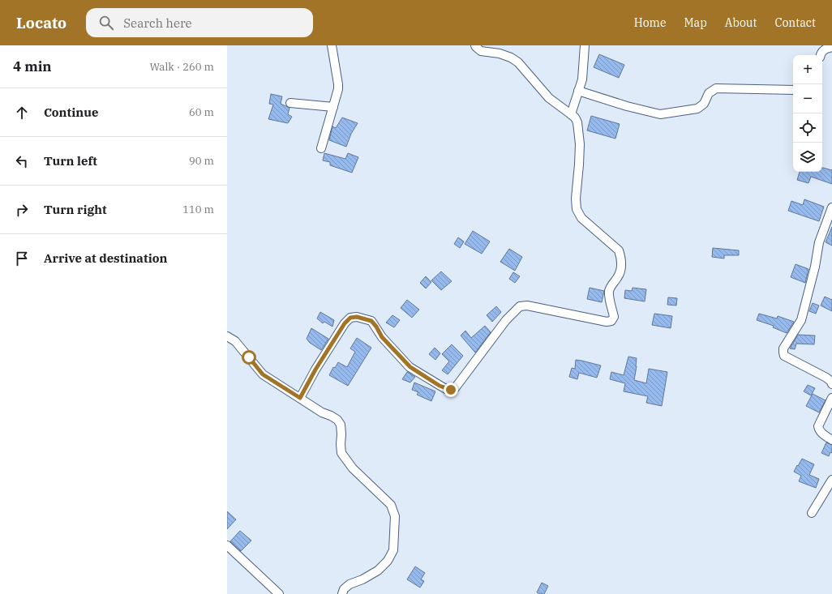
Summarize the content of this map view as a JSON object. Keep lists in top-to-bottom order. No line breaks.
{"page":{"header":"Locato","search":"Search here","nav":["Home","Map","About","Contact"],"heading":["4 min","Walk · 260 m"],"map_buttons":["+","−"],"list":[["Continue","60 m"],["Turn left","90 m"],["Turn right","110 m"],"Arrive at destination"]}}
